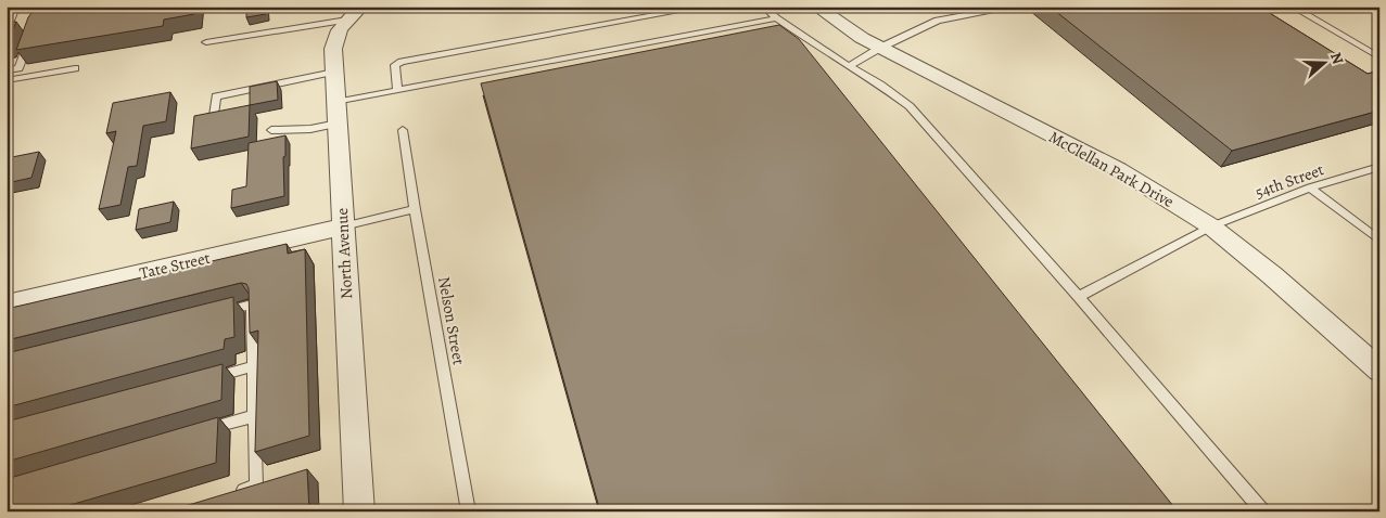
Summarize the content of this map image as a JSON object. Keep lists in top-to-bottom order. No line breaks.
{"streets":{"street":["McClellan Park Drive","North Avenue","Tate Street"],"lane":["54th Street","Nelson Street"]},"crossings":[["McClellan Park Drive","54th Street"],["North Avenue","Tate Street"]],"north":"right"}
